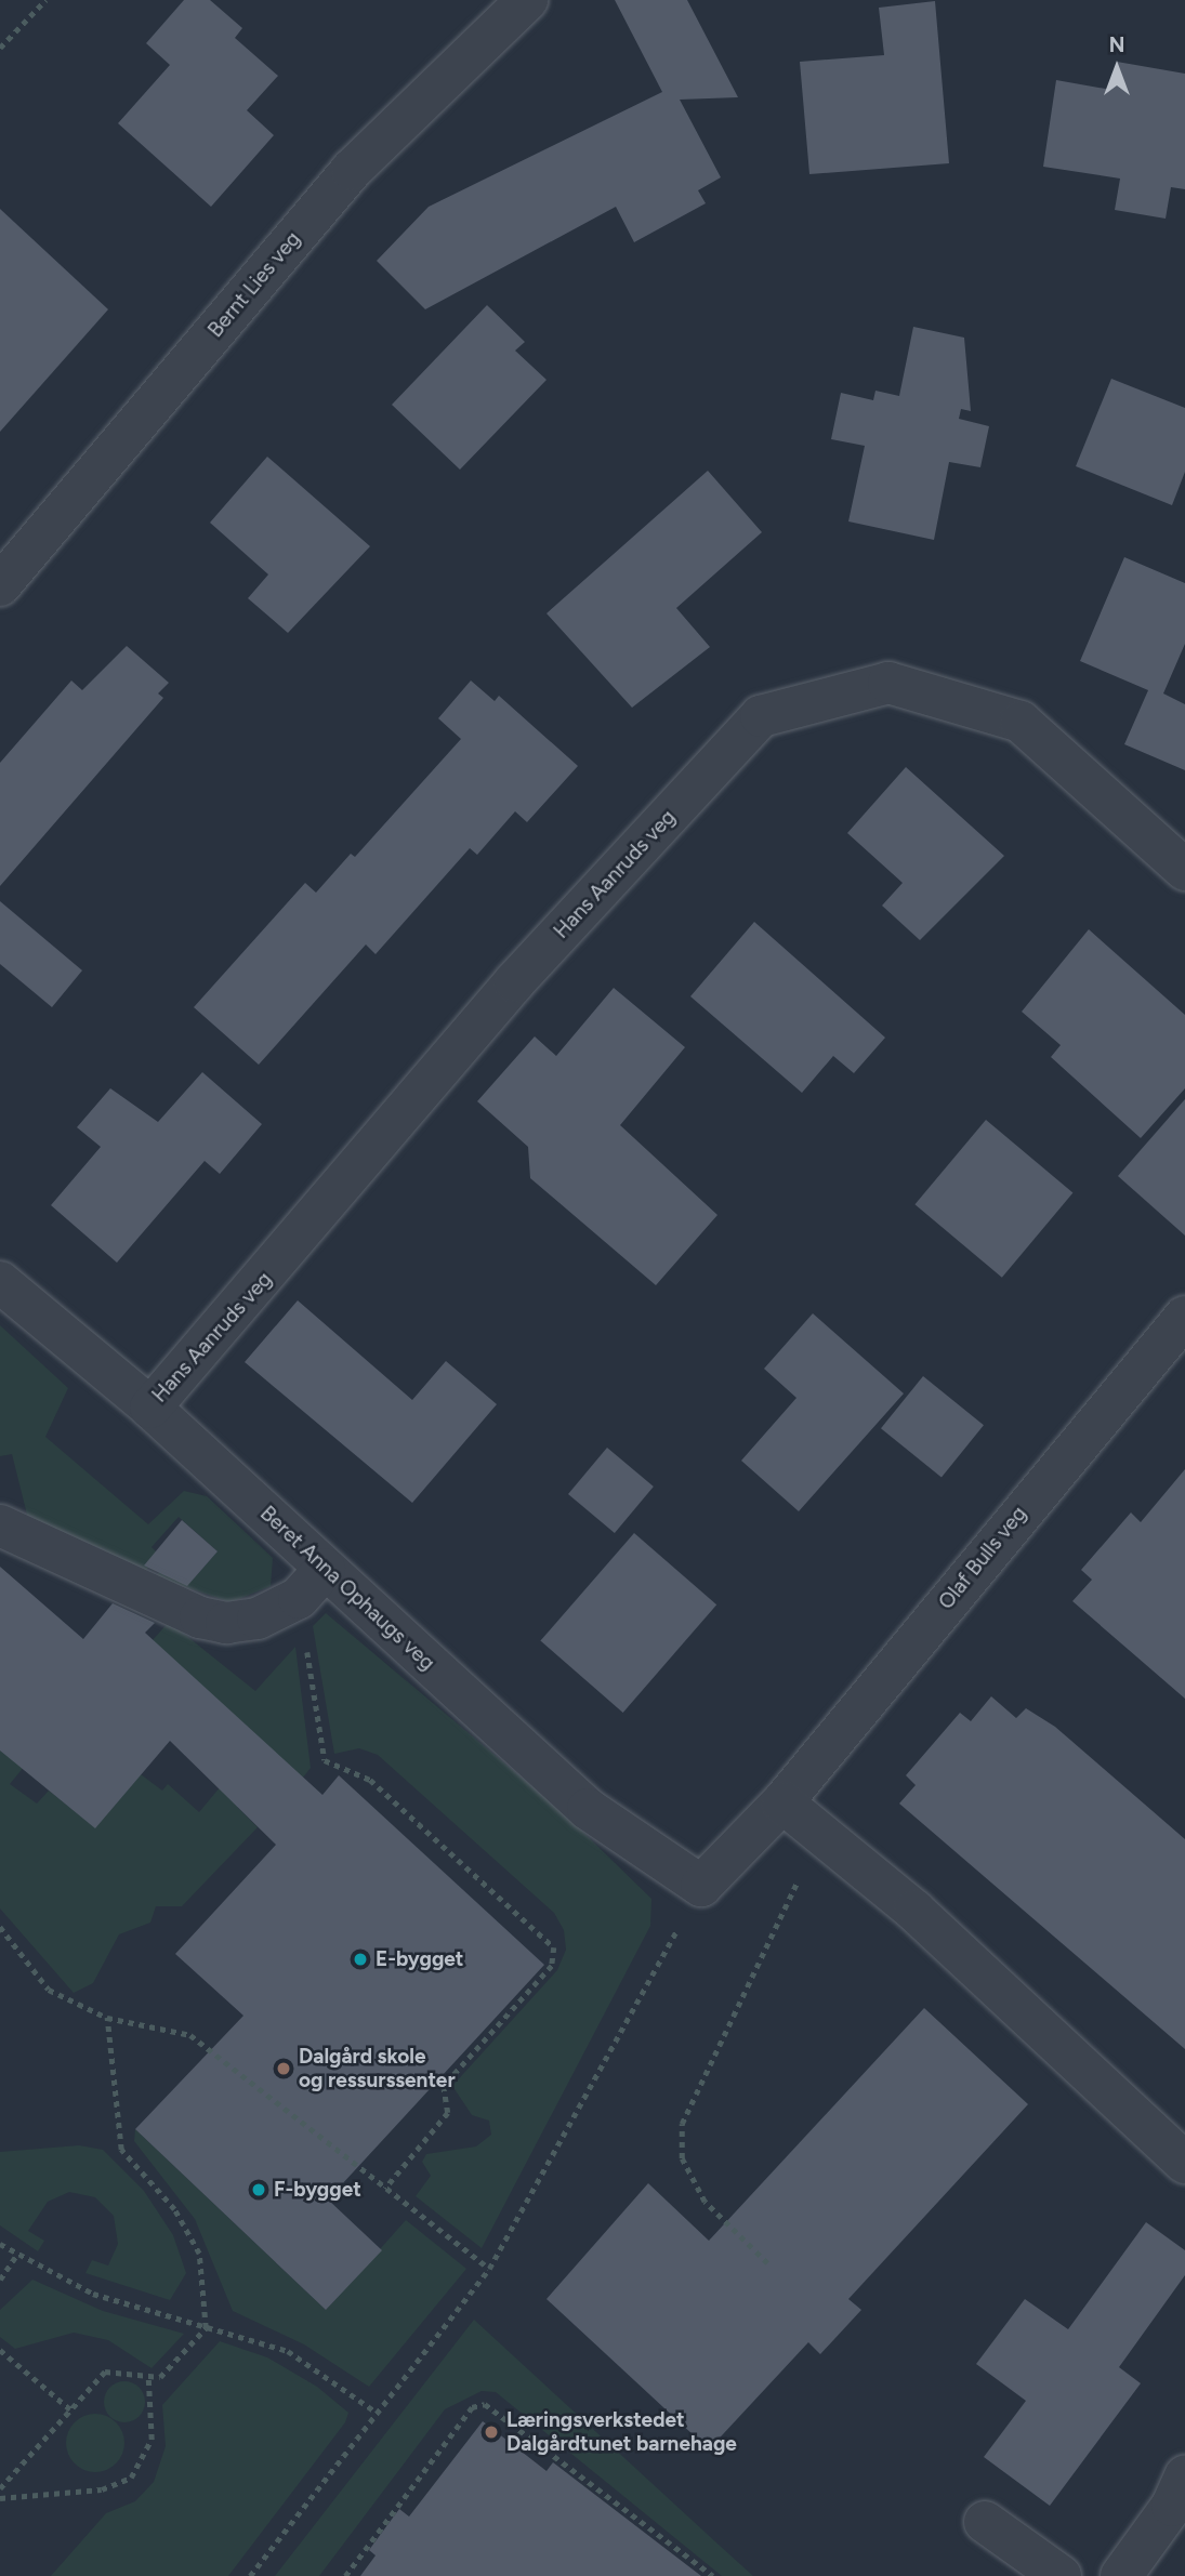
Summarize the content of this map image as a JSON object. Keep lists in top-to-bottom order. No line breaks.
{"streets":{"street":["Bernt Lies veg","Hans Aanruds veg","Olaf Bulls veg","Beret Anna Ophaugs veg"]},"crossings":[["Hans Aanruds veg","Beret Anna Ophaugs veg"],["Olaf Bulls veg","Beret Anna Ophaugs veg"]],"places":["E-bygget","Dalgård skole og ressurssenter","F-bygget","Læringsverkstedet Dalgårdtunet barnehage"],"north":"top"}
